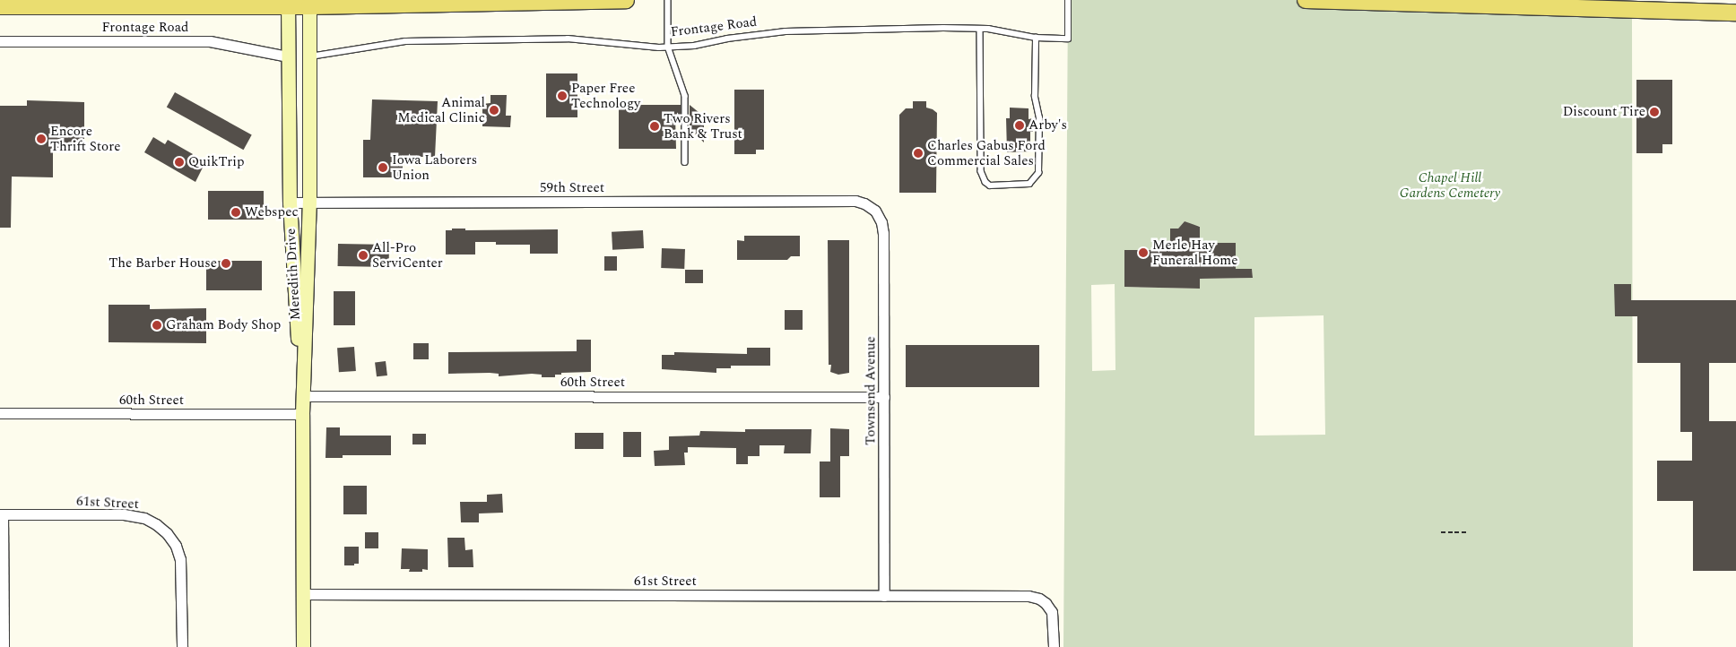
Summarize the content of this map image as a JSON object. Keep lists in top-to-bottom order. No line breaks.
{"streets":{"main road":["Meredith Drive"],"street":["Frontage Road","59th Street","60th Street","Townsend Avenue","61st Street"]},"crossings":[["Frontage Road","Meredith Drive"],["59th Street","Meredith Drive"],["59th Street","Townsend Avenue"],["Meredith Drive","60th Street"],["Meredith Drive","61st Street"],["60th Street","Townsend Avenue"],["Townsend Avenue","61st Street"]],"parks":["Chapel Hill Gardens Cemetery"],"places":["Paper Free Technology","Animal Medical Clinic","Discount Tire","Arby's","Two Rivers Bank & Trust","Encore Thrift Store","Charles Gabus Ford Commercial Sales","QuikTrip","Iowa Laborers Union","Webspec","Merle Hay Funeral Home","All-Pro ServiCenter","The Barber House","Graham Body Shop"]}
